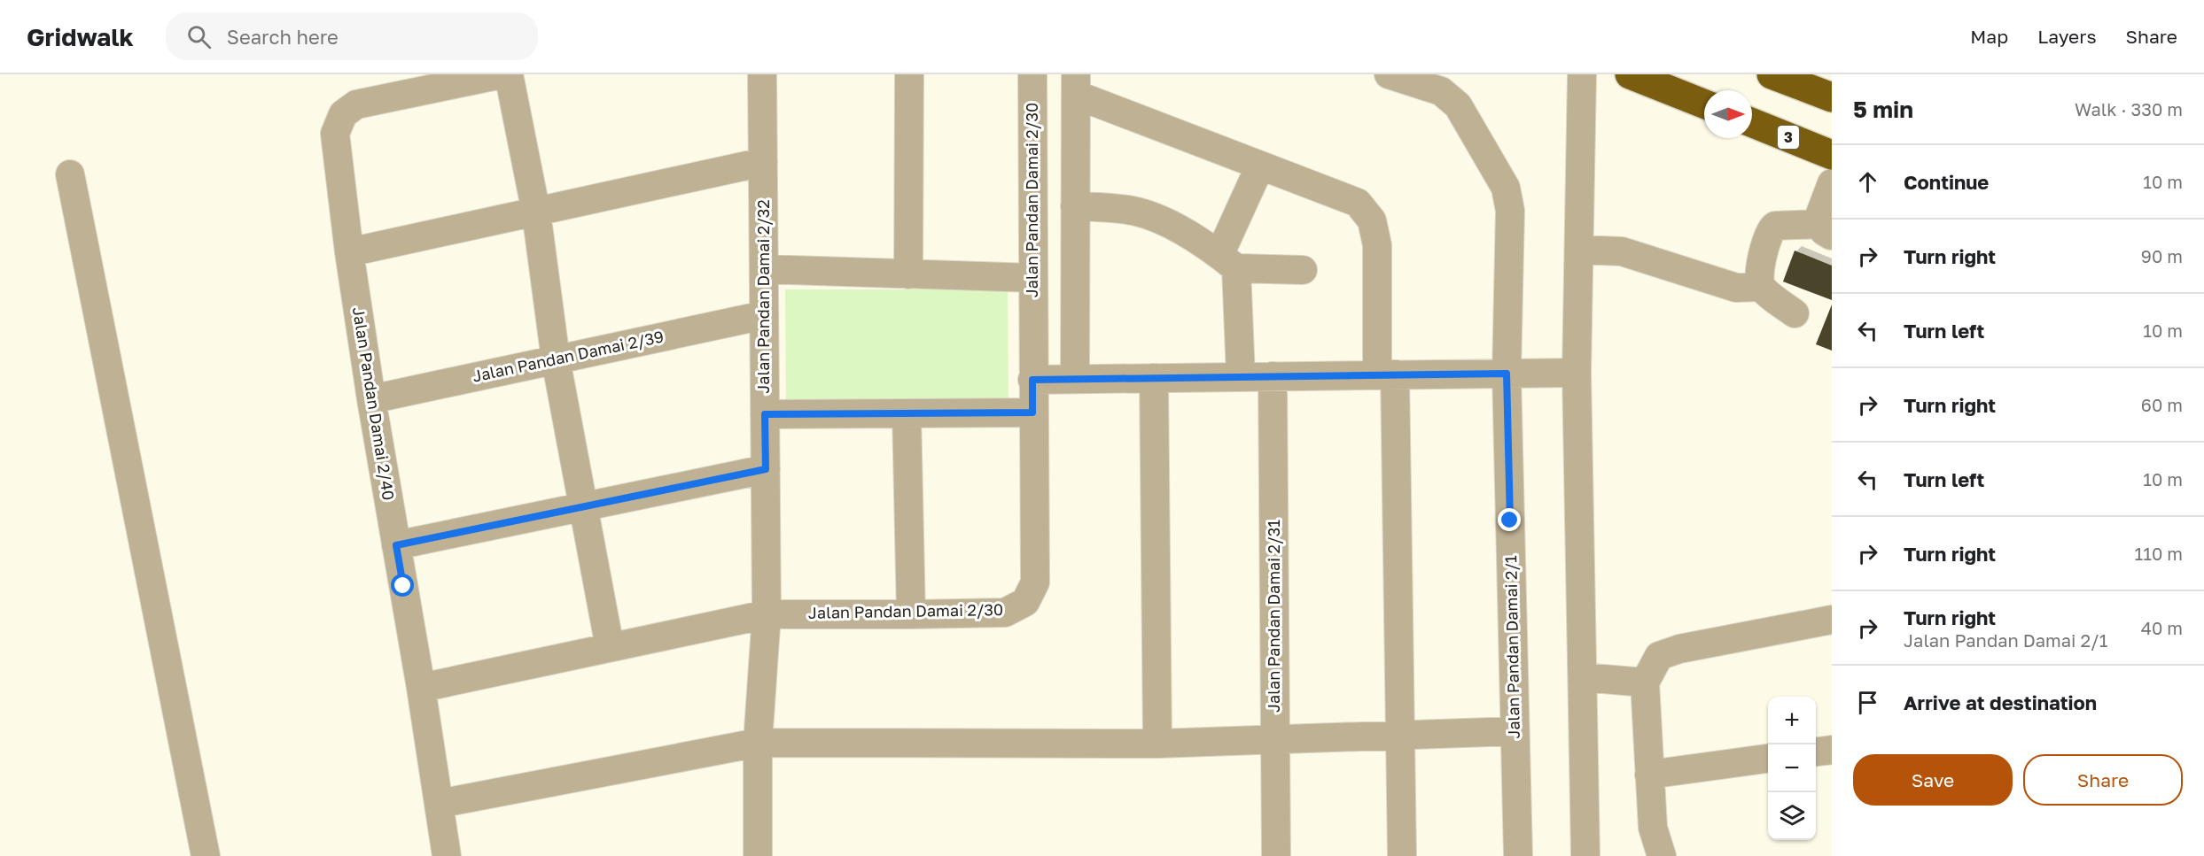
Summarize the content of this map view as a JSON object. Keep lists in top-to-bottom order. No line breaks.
{"streets":{"highway":["3"],"street":["Jalan Pandan Damai 2/30","Jalan Pandan Damai 2/32","Jalan Pandan Damai 2/39","Jalan Pandan Damai 2/40","Jalan Pandan Damai 2/31","Jalan Pandan Damai 2/1"]},"crossings":[["Jalan Pandan Damai 2/30","Jalan Pandan Damai 2/32"],["Jalan Pandan Damai 2/30","Jalan Pandan Damai 2/40"],["Jalan Pandan Damai 2/32","Jalan Pandan Damai 2/39"],["Jalan Pandan Damai 2/39","Jalan Pandan Damai 2/40"]],"north":"right","page":{"header":"Gridwalk","search":"Search here","nav":["Map","Layers","Share"],"heading":["5 min","Walk · 330 m"],"list":[["Continue","10 m"],["Turn right","90 m"],["Turn left","10 m"],["Turn right","60 m"],["Turn left","10 m"],["Turn right","110 m"],["Turn right","Jalan Pandan Damai 2/1","40 m"],"Arrive at destination"],"map_buttons":["+","−"],"buttons":["Save","Share"]}}
